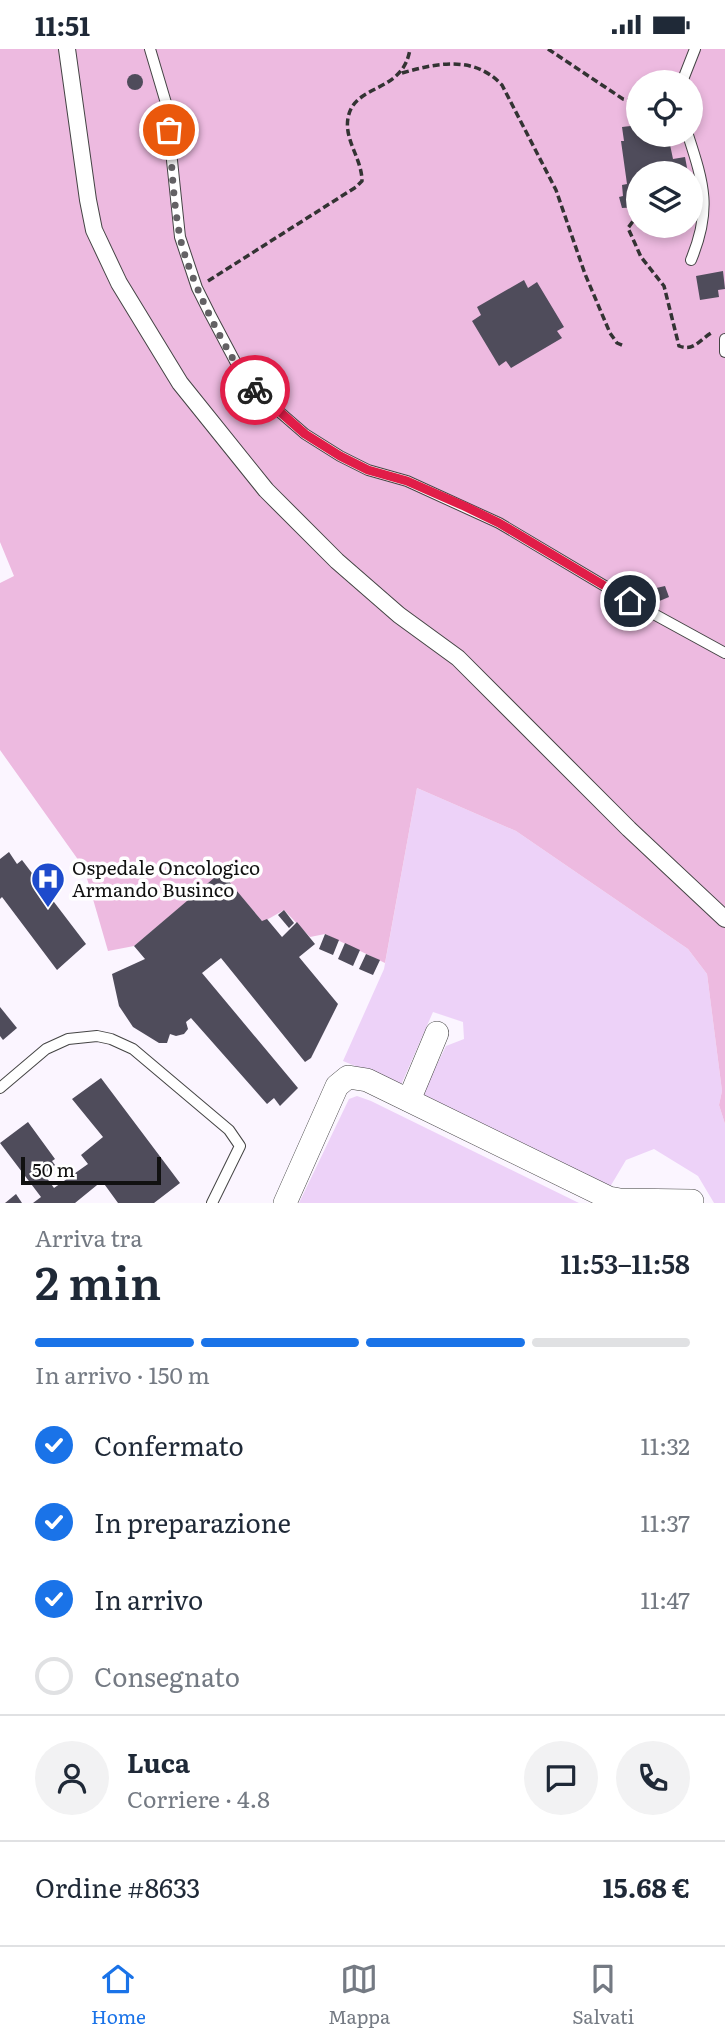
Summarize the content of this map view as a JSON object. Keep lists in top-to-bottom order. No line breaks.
{"places":{"hospital":["Ospedale Oncologico Armando Businco"]},"scale_bar":"50 m","page":{"status":"11:51","scale":"50 m","heading":["2 min","Arriva tra","11:53–11:58"],"panel":["Luca","Corriere · 4.8","Ordine #8633","15.68 €"],"bar":"In arrivo · 150 m","list":[["Confermato","11:32"],["In preparazione","11:37"],["In arrivo","11:47"],"Consegnato"],"tabs":["Home","Mappa","Salvati"]}}
